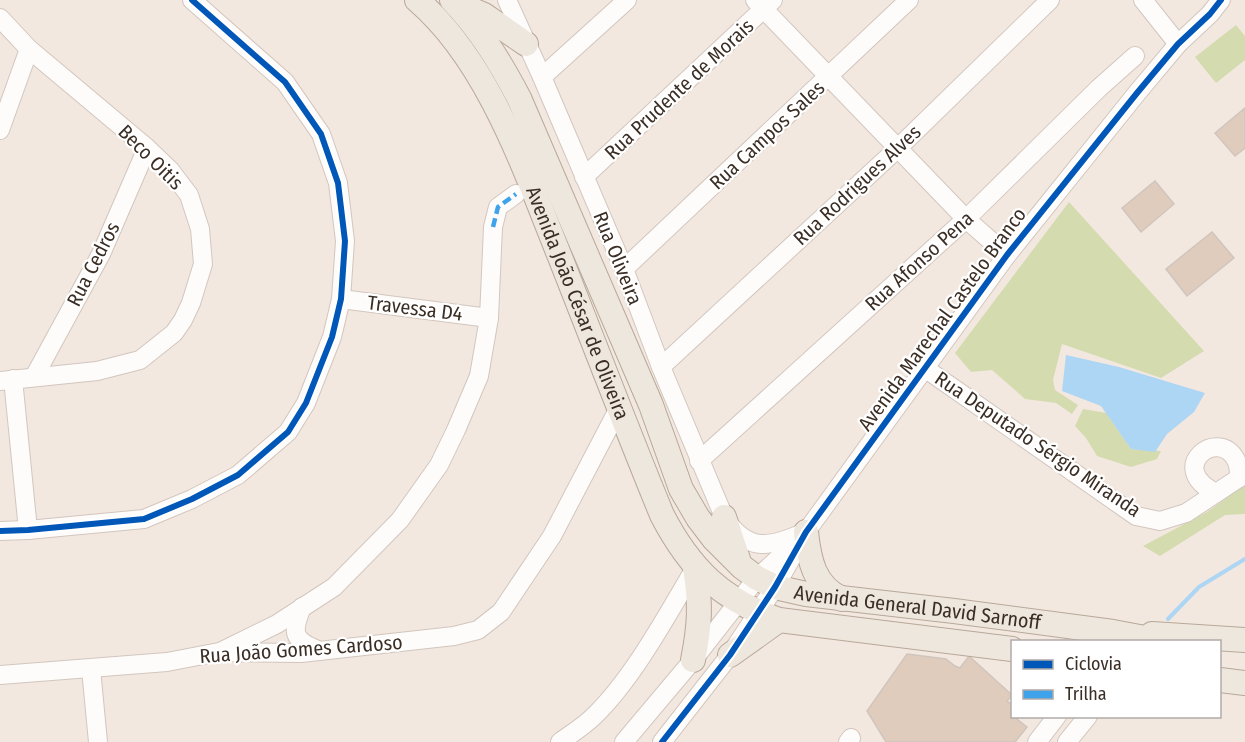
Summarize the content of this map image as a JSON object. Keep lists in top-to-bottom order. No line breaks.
{"streets":{"main road":["Avenida João César de Oliveira","Avenida General David Sarnoff"],"street":["Rua Prudente de Morais","Rua Campos Sales","Beco Oitis","Rua Rodrigues Alves","Rua Oliveira","Rua Afonso Pena","Rua Cedros","Travessa D4","Avenida Marechal Castelo Branco","Rua Deputado Sérgio Miranda","Rua João Gomes Cardoso"]},"crossings":[["Rua Prudente de Morais","Rua Oliveira"],["Rua Campos Sales","Rua Oliveira"],["Beco Oitis","Rua Cedros"],["Rua Rodrigues Alves","Rua Oliveira"],["Rua Oliveira","Rua Afonso Pena"],["Avenida João César de Oliveira","Avenida Marechal Castelo Branco"],["Avenida João César de Oliveira","Avenida General David Sarnoff"],["Avenida João César de Oliveira","Rua João Gomes Cardoso"],["Avenida Marechal Castelo Branco","Rua Deputado Sérgio Miranda"],["Avenida Marechal Castelo Branco","Avenida General David Sarnoff"]],"legend":["Ciclovia","Trilha"]}
